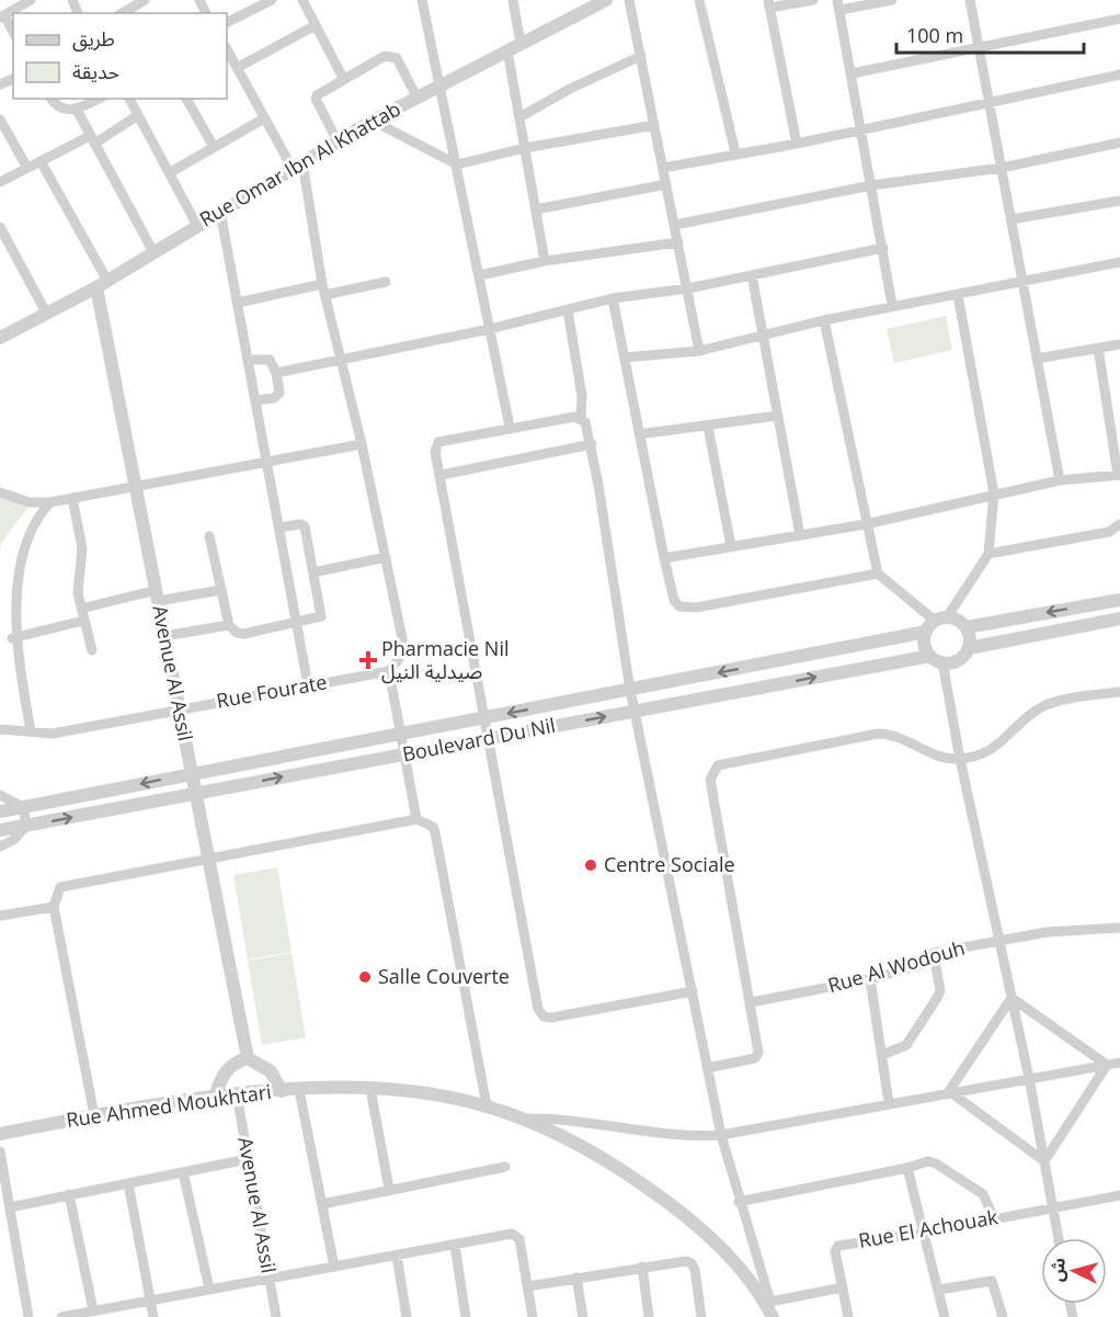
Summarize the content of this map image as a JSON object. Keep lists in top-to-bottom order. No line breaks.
{"streets":{"street":["Rue Omar Ibn Al Khattab","Avenue Al Assil","Rue Fourate","Boulevard Du Nil","Rue Al Wodouh","Rue Ahmed Moukhtari","Rue El Achouak"]},"crossings":[["Rue Omar Ibn Al Khattab","Avenue Al Assil"],["Avenue Al Assil","Rue Fourate"],["Avenue Al Assil","Boulevard Du Nil"],["Avenue Al Assil","Rue Ahmed Moukhtari"]],"places":{"health":["Pharmacie Nil صيدلية النيل"],"other":["Centre Sociale","Salle Couverte"]},"legend":["طريق","حديقة"],"scale_bar":"100 m","north":"left"}
